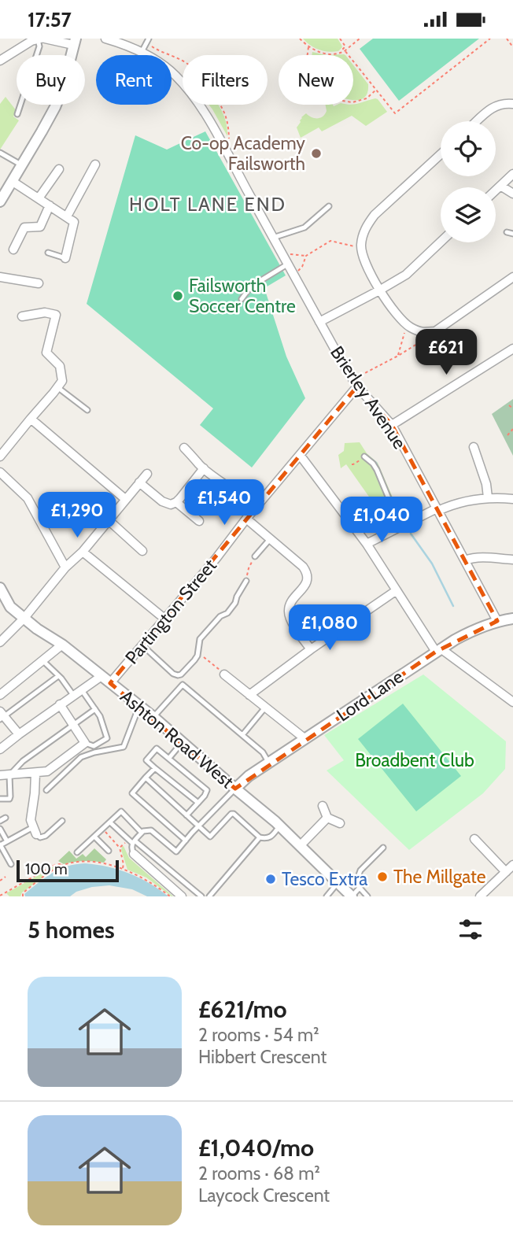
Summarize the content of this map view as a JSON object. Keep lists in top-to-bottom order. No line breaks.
{"streets":{"street":["Brierley Avenue","Partington Street","Lord Lane","Ashton Road West"]},"crossings":[["Brierley Avenue","Partington Street"],["Brierley Avenue","Lord Lane"],["Partington Street","Ashton Road West"],["Lord Lane","Ashton Road West"]],"districts":["HOLT LANE END"],"parks":["Broadbent Club"],"places":["Co-op Academy Failsworth","Failsworth Soccer Centre","The Millgate","Tesco Extra"],"scale_bar":"100 m","page":{"status":"17:57","chip":["Buy","Rent","Filters","New"],"price":["£621","£1,540","£1,290","£1,040","£1,080"],"scale":"100 m","heading":"5 homes","list":[{"name":"£621/mo","note":"2 rooms · 54 m² · Hibbert Crescent"},{"name":"£1,040/mo","note":"2 rooms · 68 m² · Laycock Crescent"}]}}
